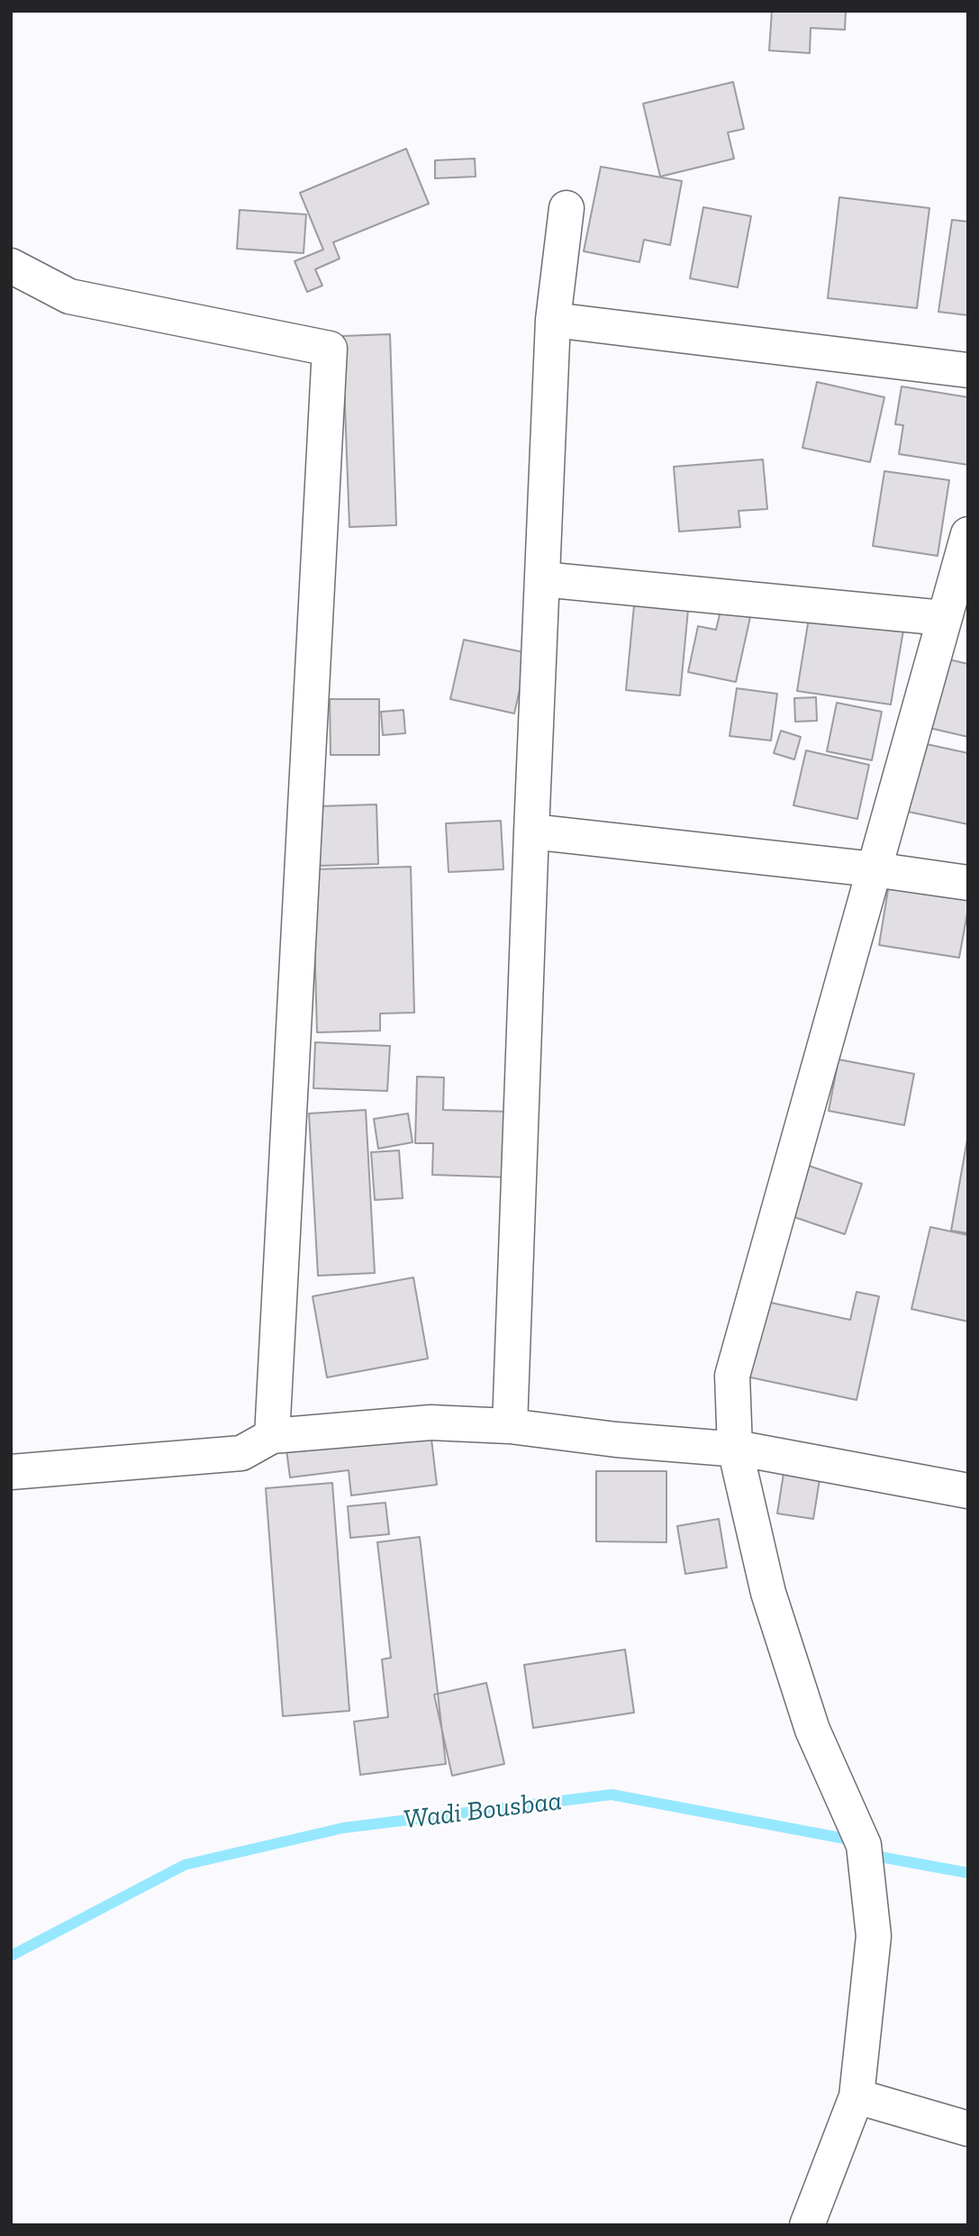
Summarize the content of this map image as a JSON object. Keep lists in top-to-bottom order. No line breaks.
{"water":["Wadi Bousbaa"]}
